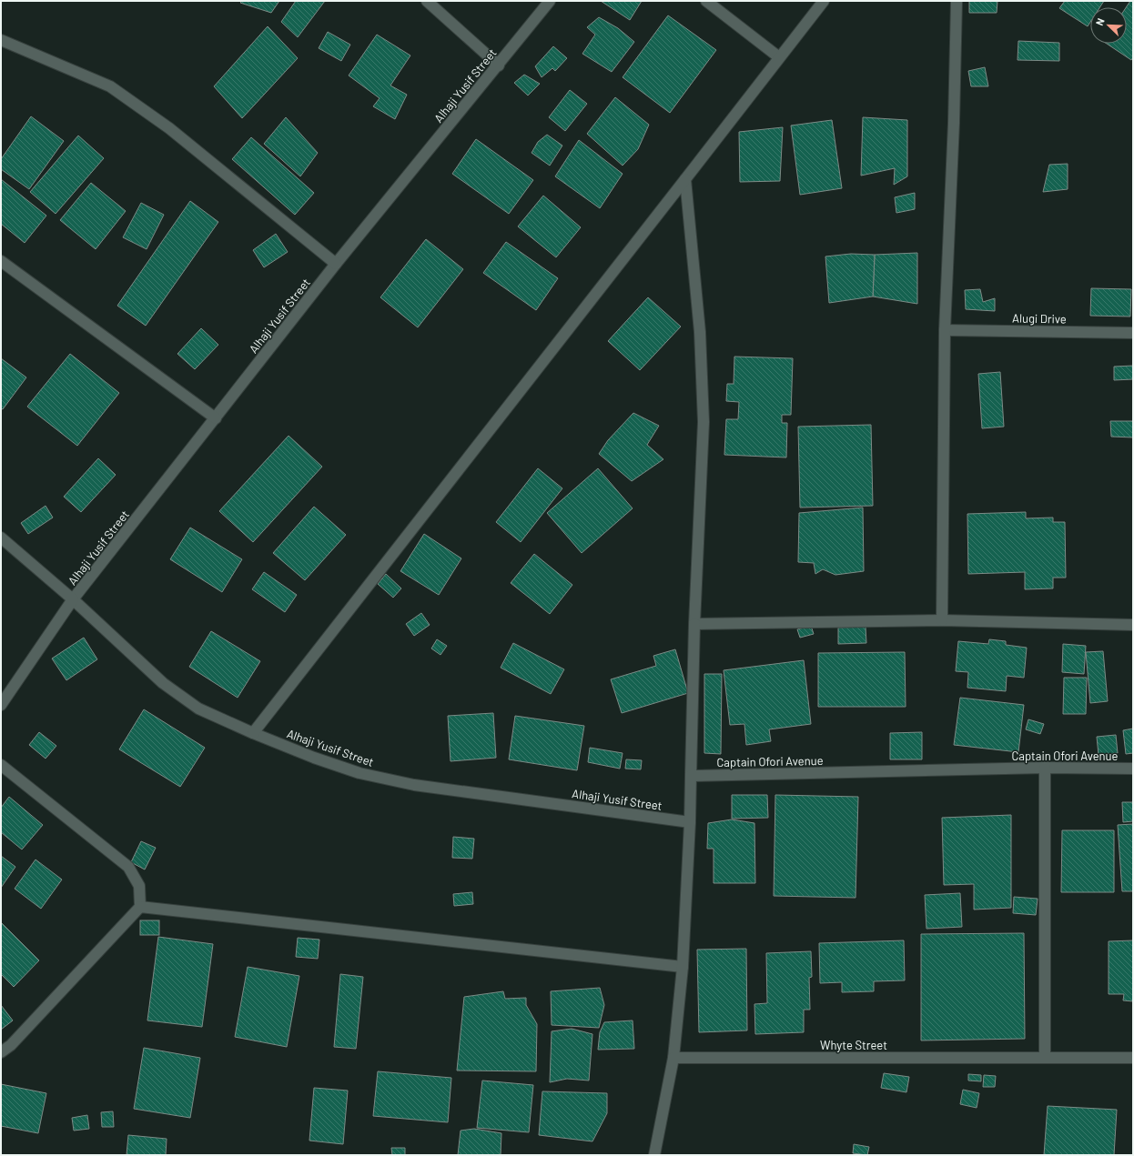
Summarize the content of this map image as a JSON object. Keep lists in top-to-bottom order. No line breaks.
{"streets":{"street":["Alhaji Yusif Street","Alugi Drive","Captain Ofori Avenue","Whyte Street"]},"north":"top left"}
